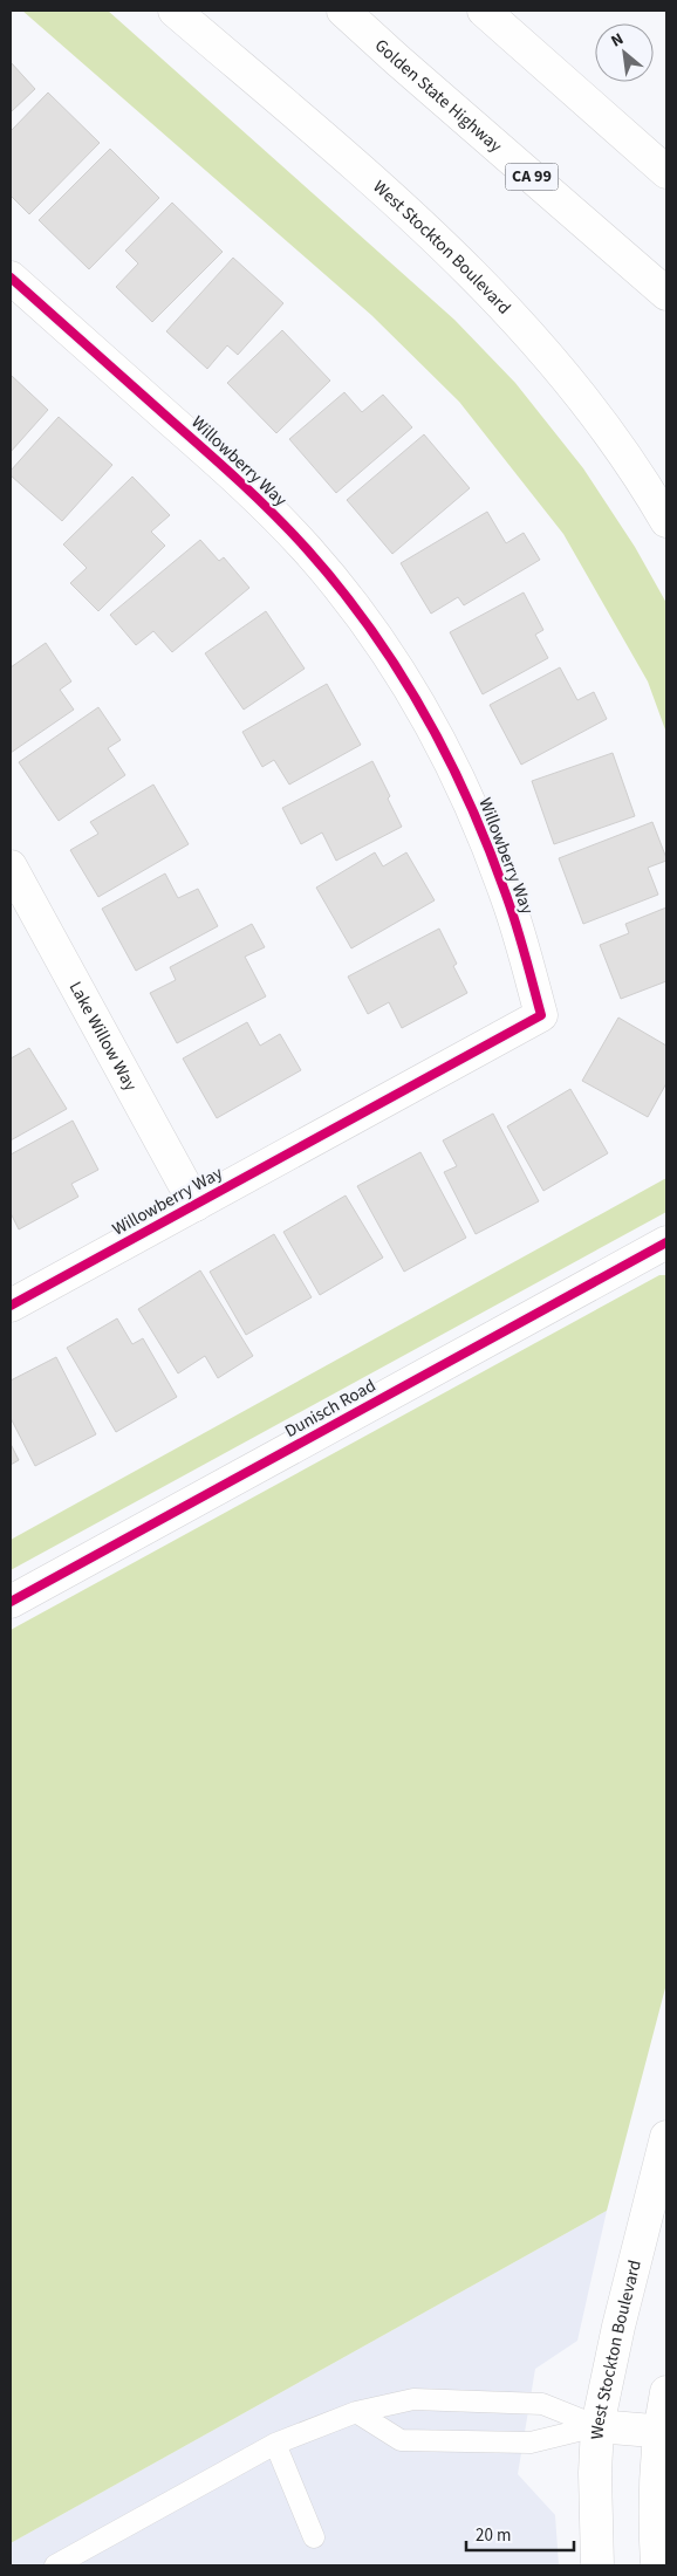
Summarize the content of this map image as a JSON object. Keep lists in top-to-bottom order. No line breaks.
{"streets":{"main road":["Golden State Highway","CA 99","West Stockton Boulevard","Willowberry Way","Lake Willow Way","Dunisch Road"]},"crossings":[["Willowberry Way","Lake Willow Way"]],"scale_bar":"20 m","north":"top left"}
